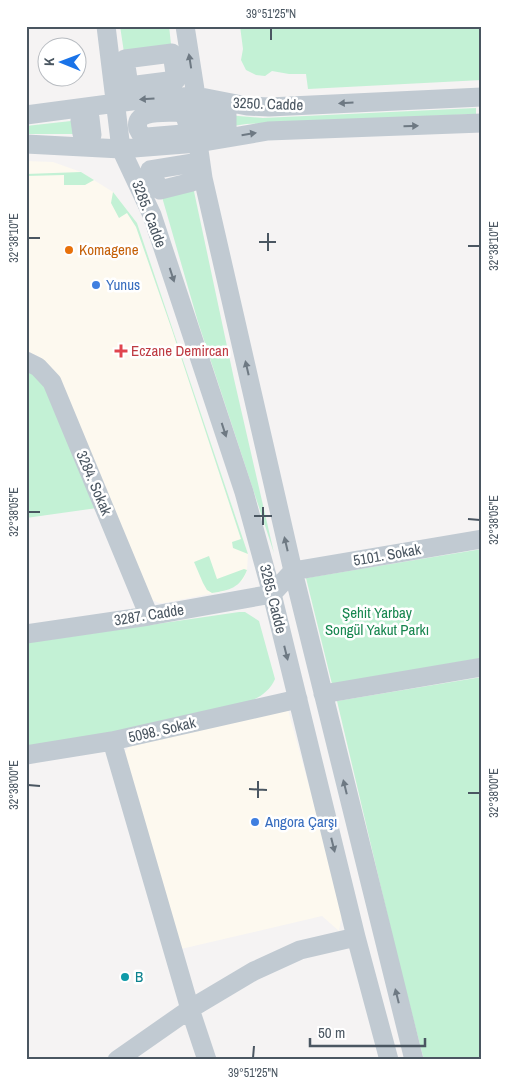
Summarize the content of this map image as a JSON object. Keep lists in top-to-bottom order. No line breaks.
{"streets":{"street":["3250. Cadde","3285. Cadde","3284. Sokak","5101. Sokak","3287. Cadde","5098. Sokak"]},"crossings":[["3250. Cadde","3285. Cadde"],["3285. Cadde","5101. Sokak"],["3285. Cadde","3287. Cadde"],["3285. Cadde","5098. Sokak"],["3284. Sokak","3287. Cadde"]],"parks":["Şehit Yarbay Songül Yakut Parkı"],"places":{"other":["Komagene","Yunus","Angora Çarşı","B"],"health":["Eczane Demircan"]},"scale_bar":"50 m","north":"left","coordinates":["39°51'25\"N","32°38'10\"E","32°38'05\"E","32°38'00\"E"]}
